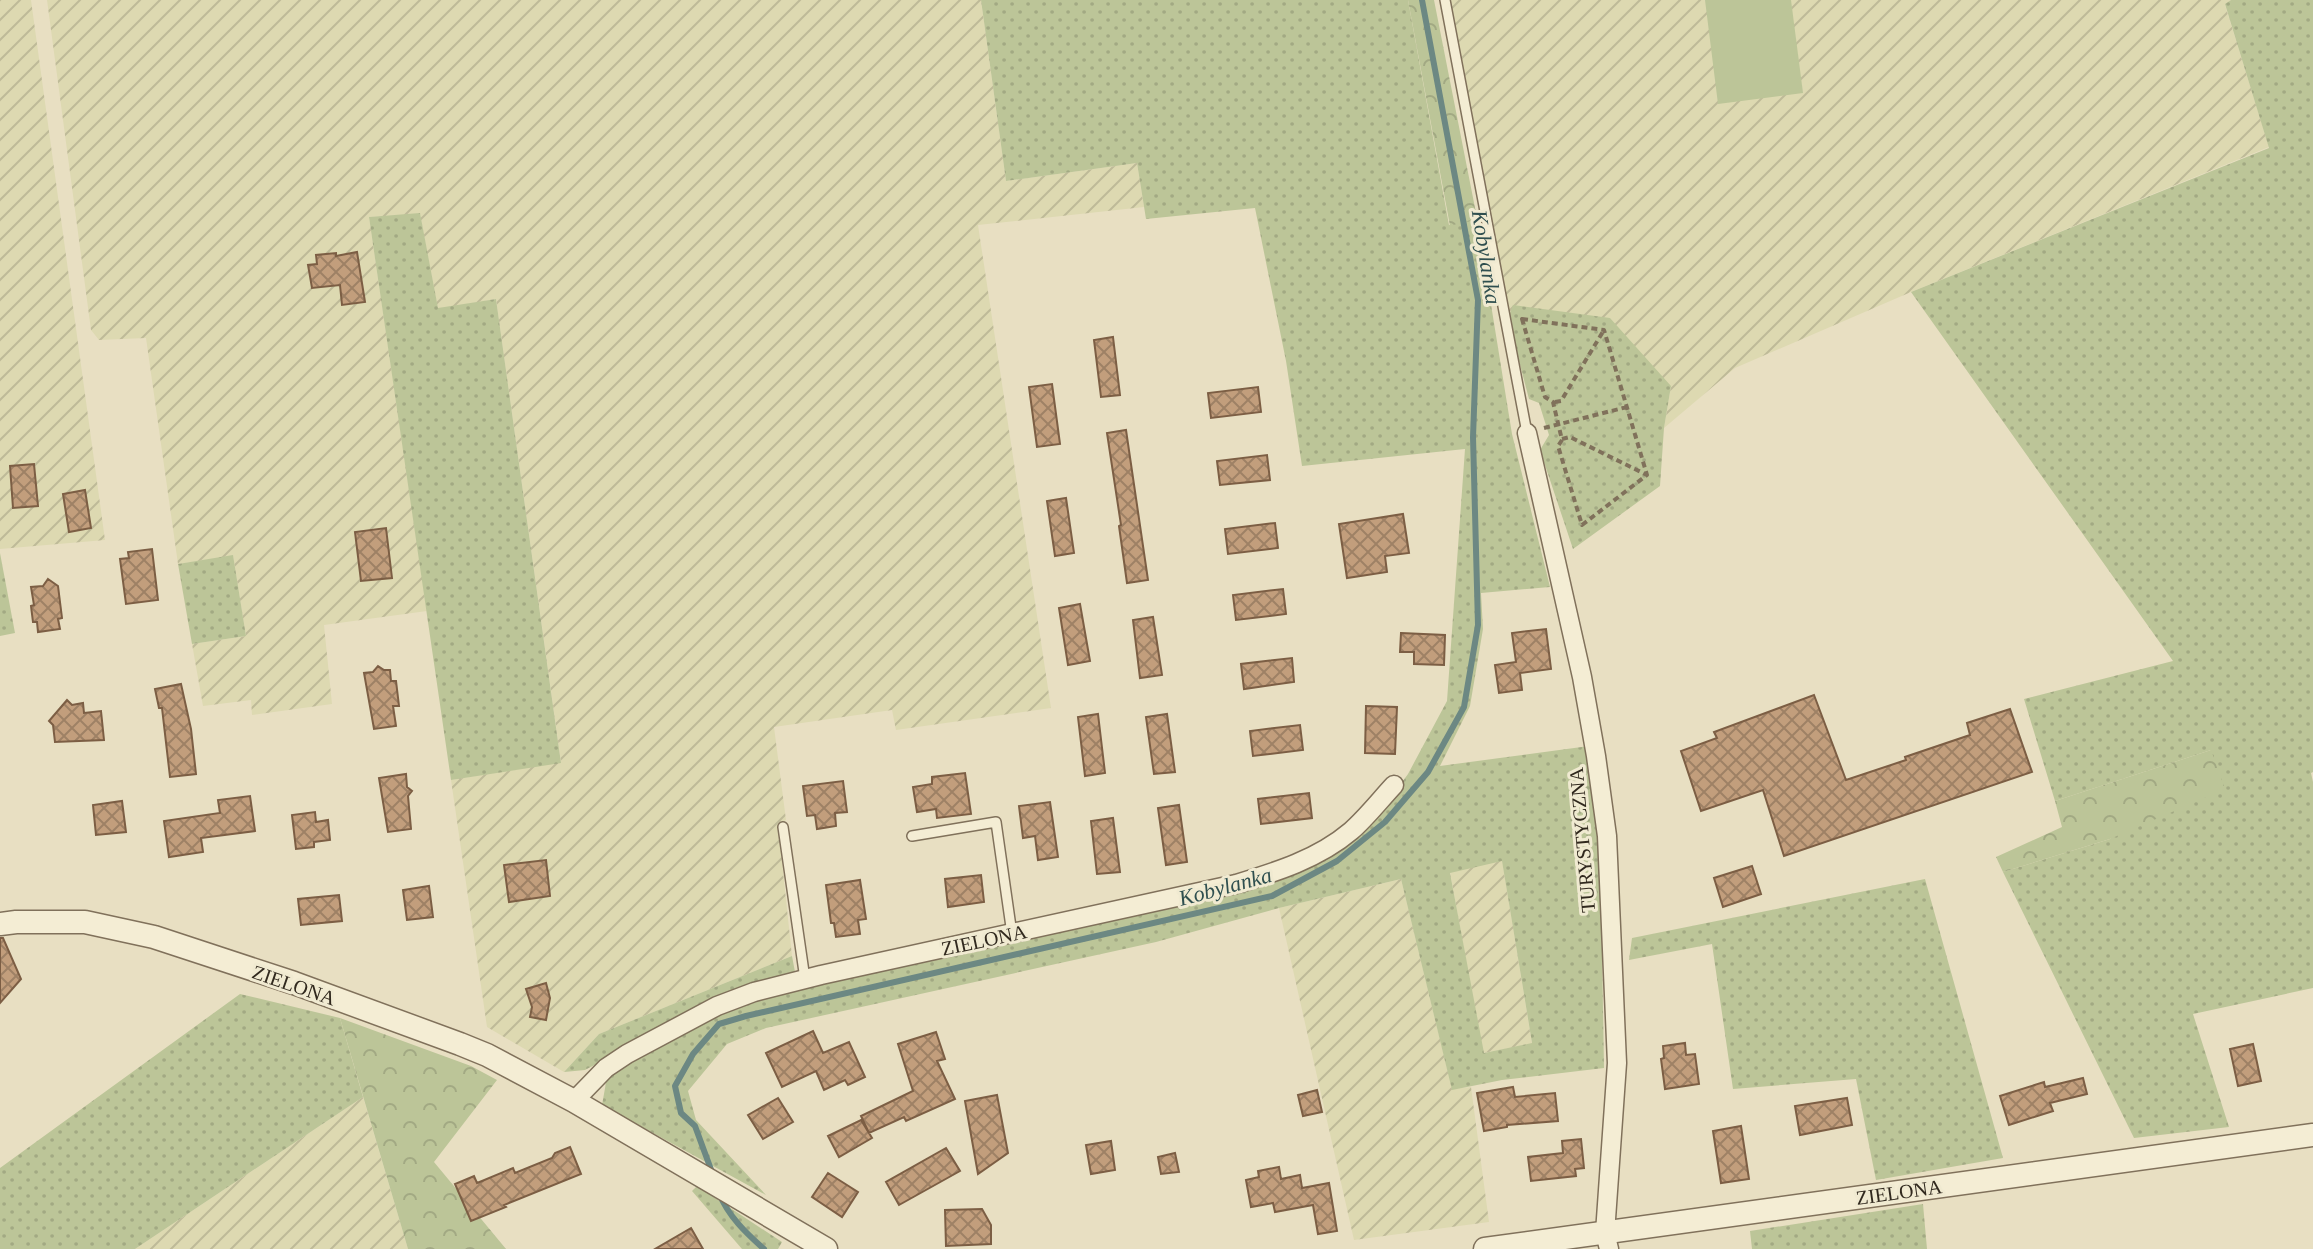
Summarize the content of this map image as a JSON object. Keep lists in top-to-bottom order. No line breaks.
{"streets":{"street":["TURYSTYCZNA","ZIELONA"]},"crossings":[["TURYSTYCZNA","ZIELONA"]],"water":["Kobylanka"]}
